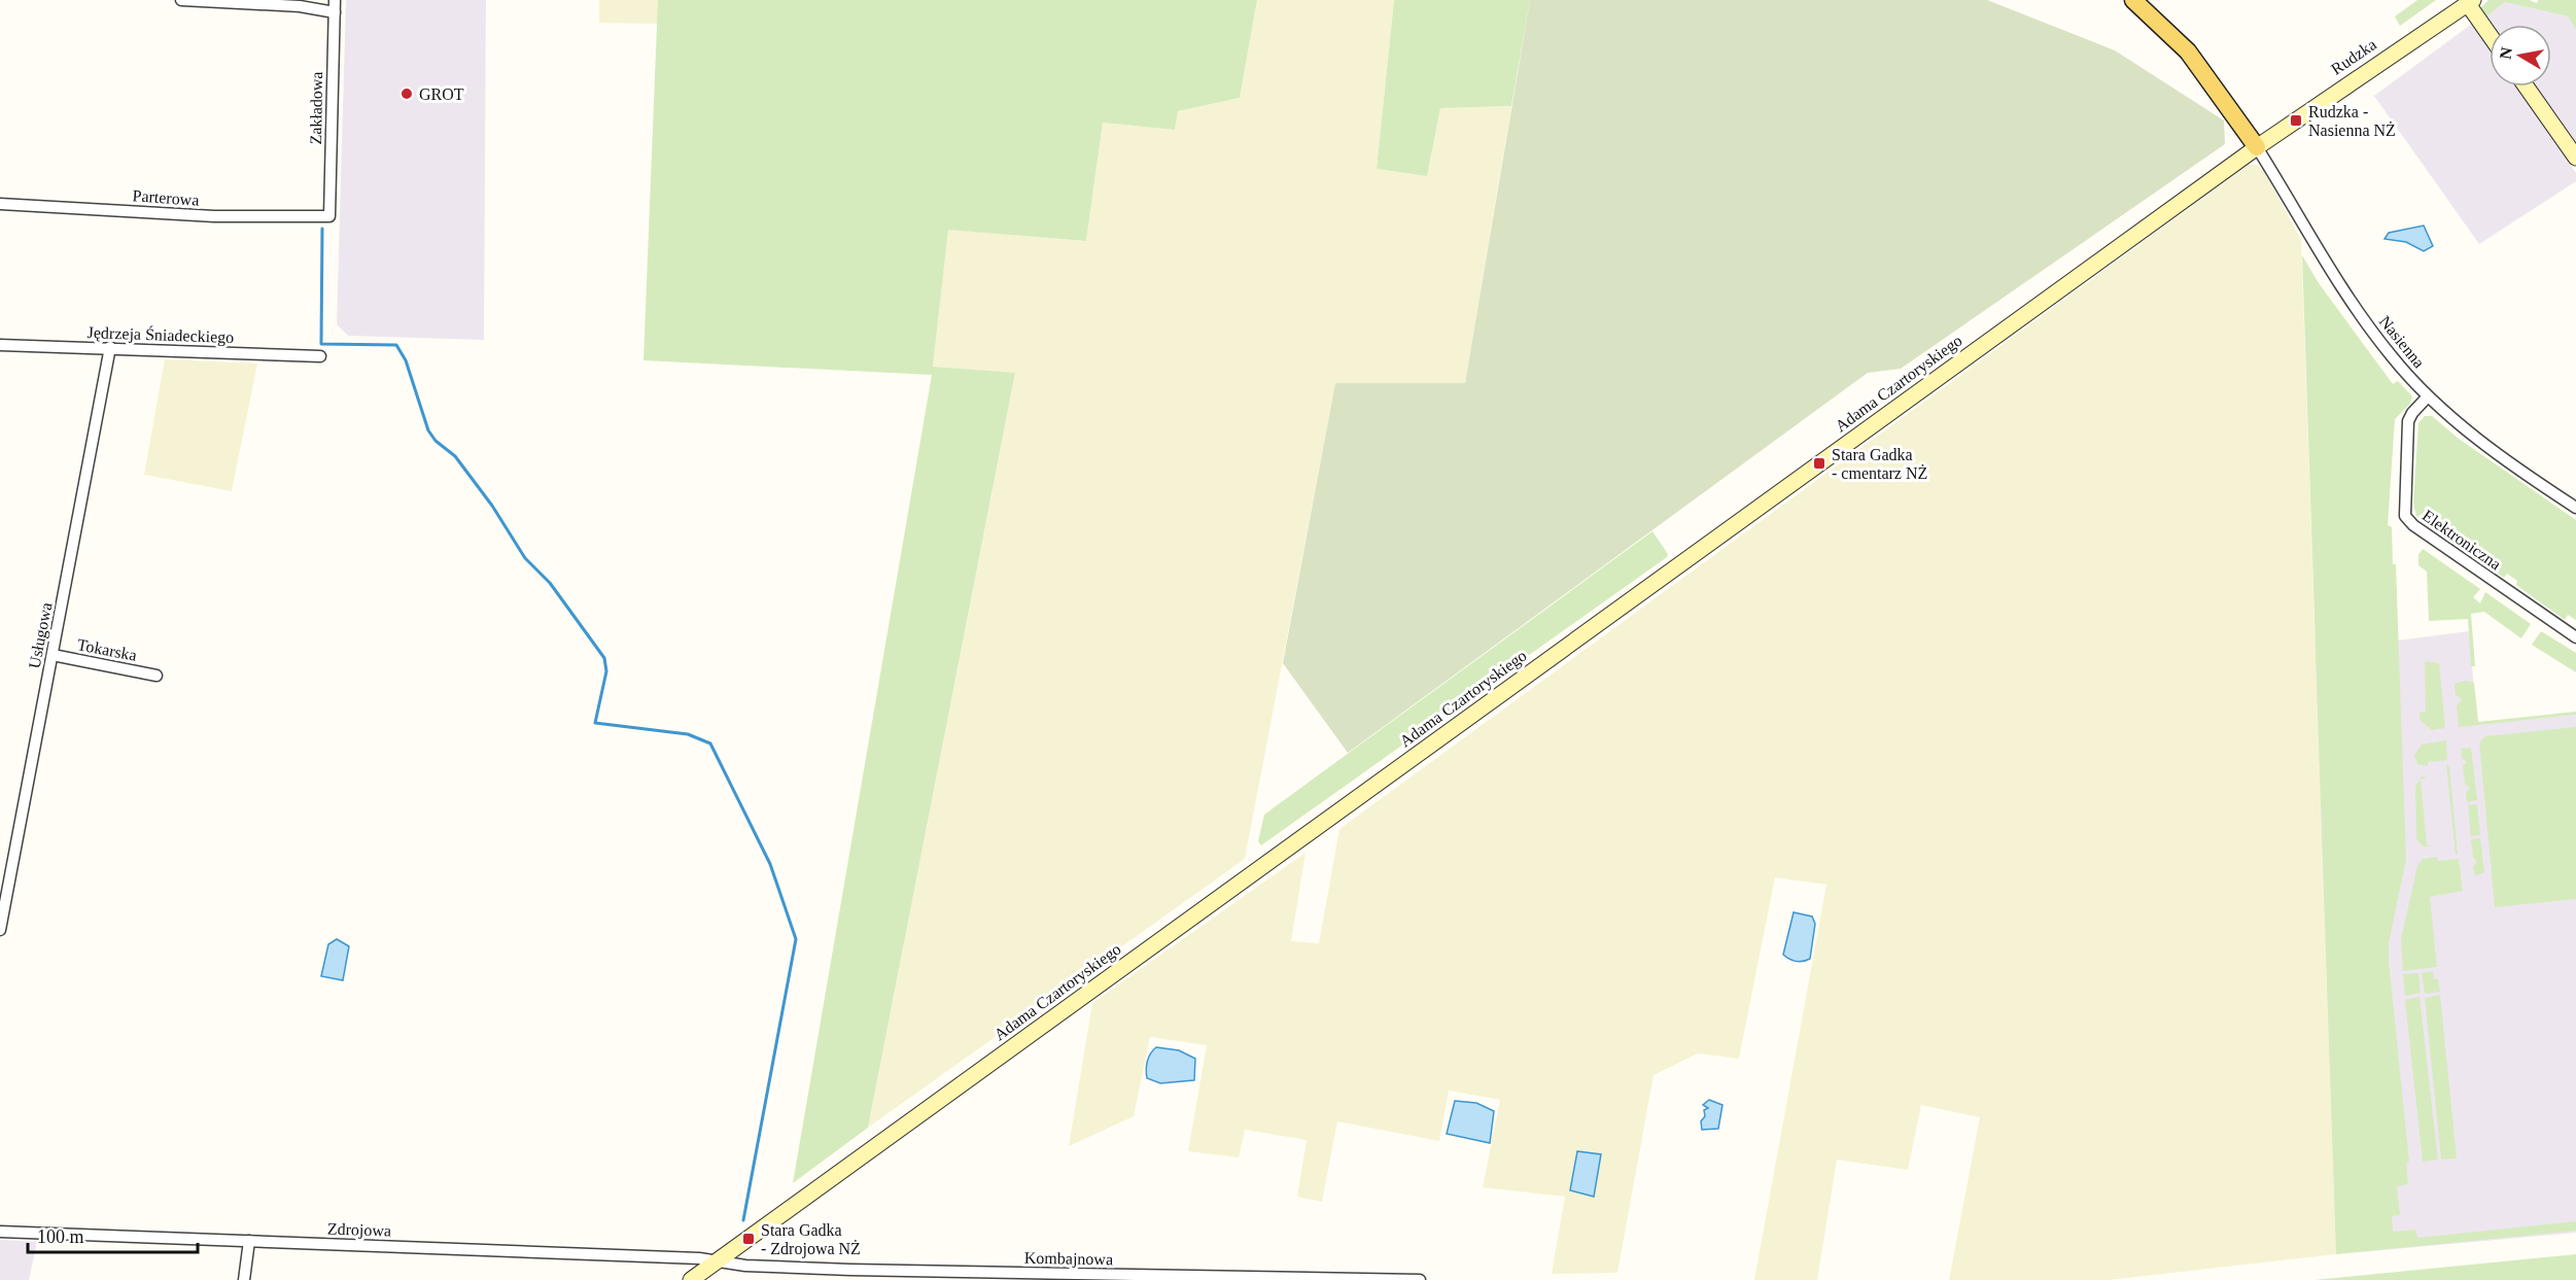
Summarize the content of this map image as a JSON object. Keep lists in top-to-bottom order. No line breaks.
{"streets":{"street":["Rudzka","Zakładowa","Parterowa","Jędrzeja Śniadeckiego","Nasienna","Adama Czartoryskiego","Elektroniczna","Usługowa","Tokarska","Zdrojowa","Kombajnowa"]},"crossings":[["Rudzka","Nasienna"],["Rudzka","Adama Czartoryskiego"],["Zakładowa","Parterowa"],["Jędrzeja Śniadeckiego","Usługowa"],["Nasienna","Adama Czartoryskiego"],["Nasienna","Elektroniczna"],["Adama Czartoryskiego","Zdrojowa"],["Adama Czartoryskiego","Kombajnowa"],["Usługowa","Tokarska"],["Zdrojowa","Kombajnowa"]],"places":{"other":["GROT"],"transit":["Rudzka - Nasienna NŻ","Stara Gadka - cmentarz NŻ","Stara Gadka - Zdrojowa NŻ"]},"scale_bar":"100 m","north":"left"}
